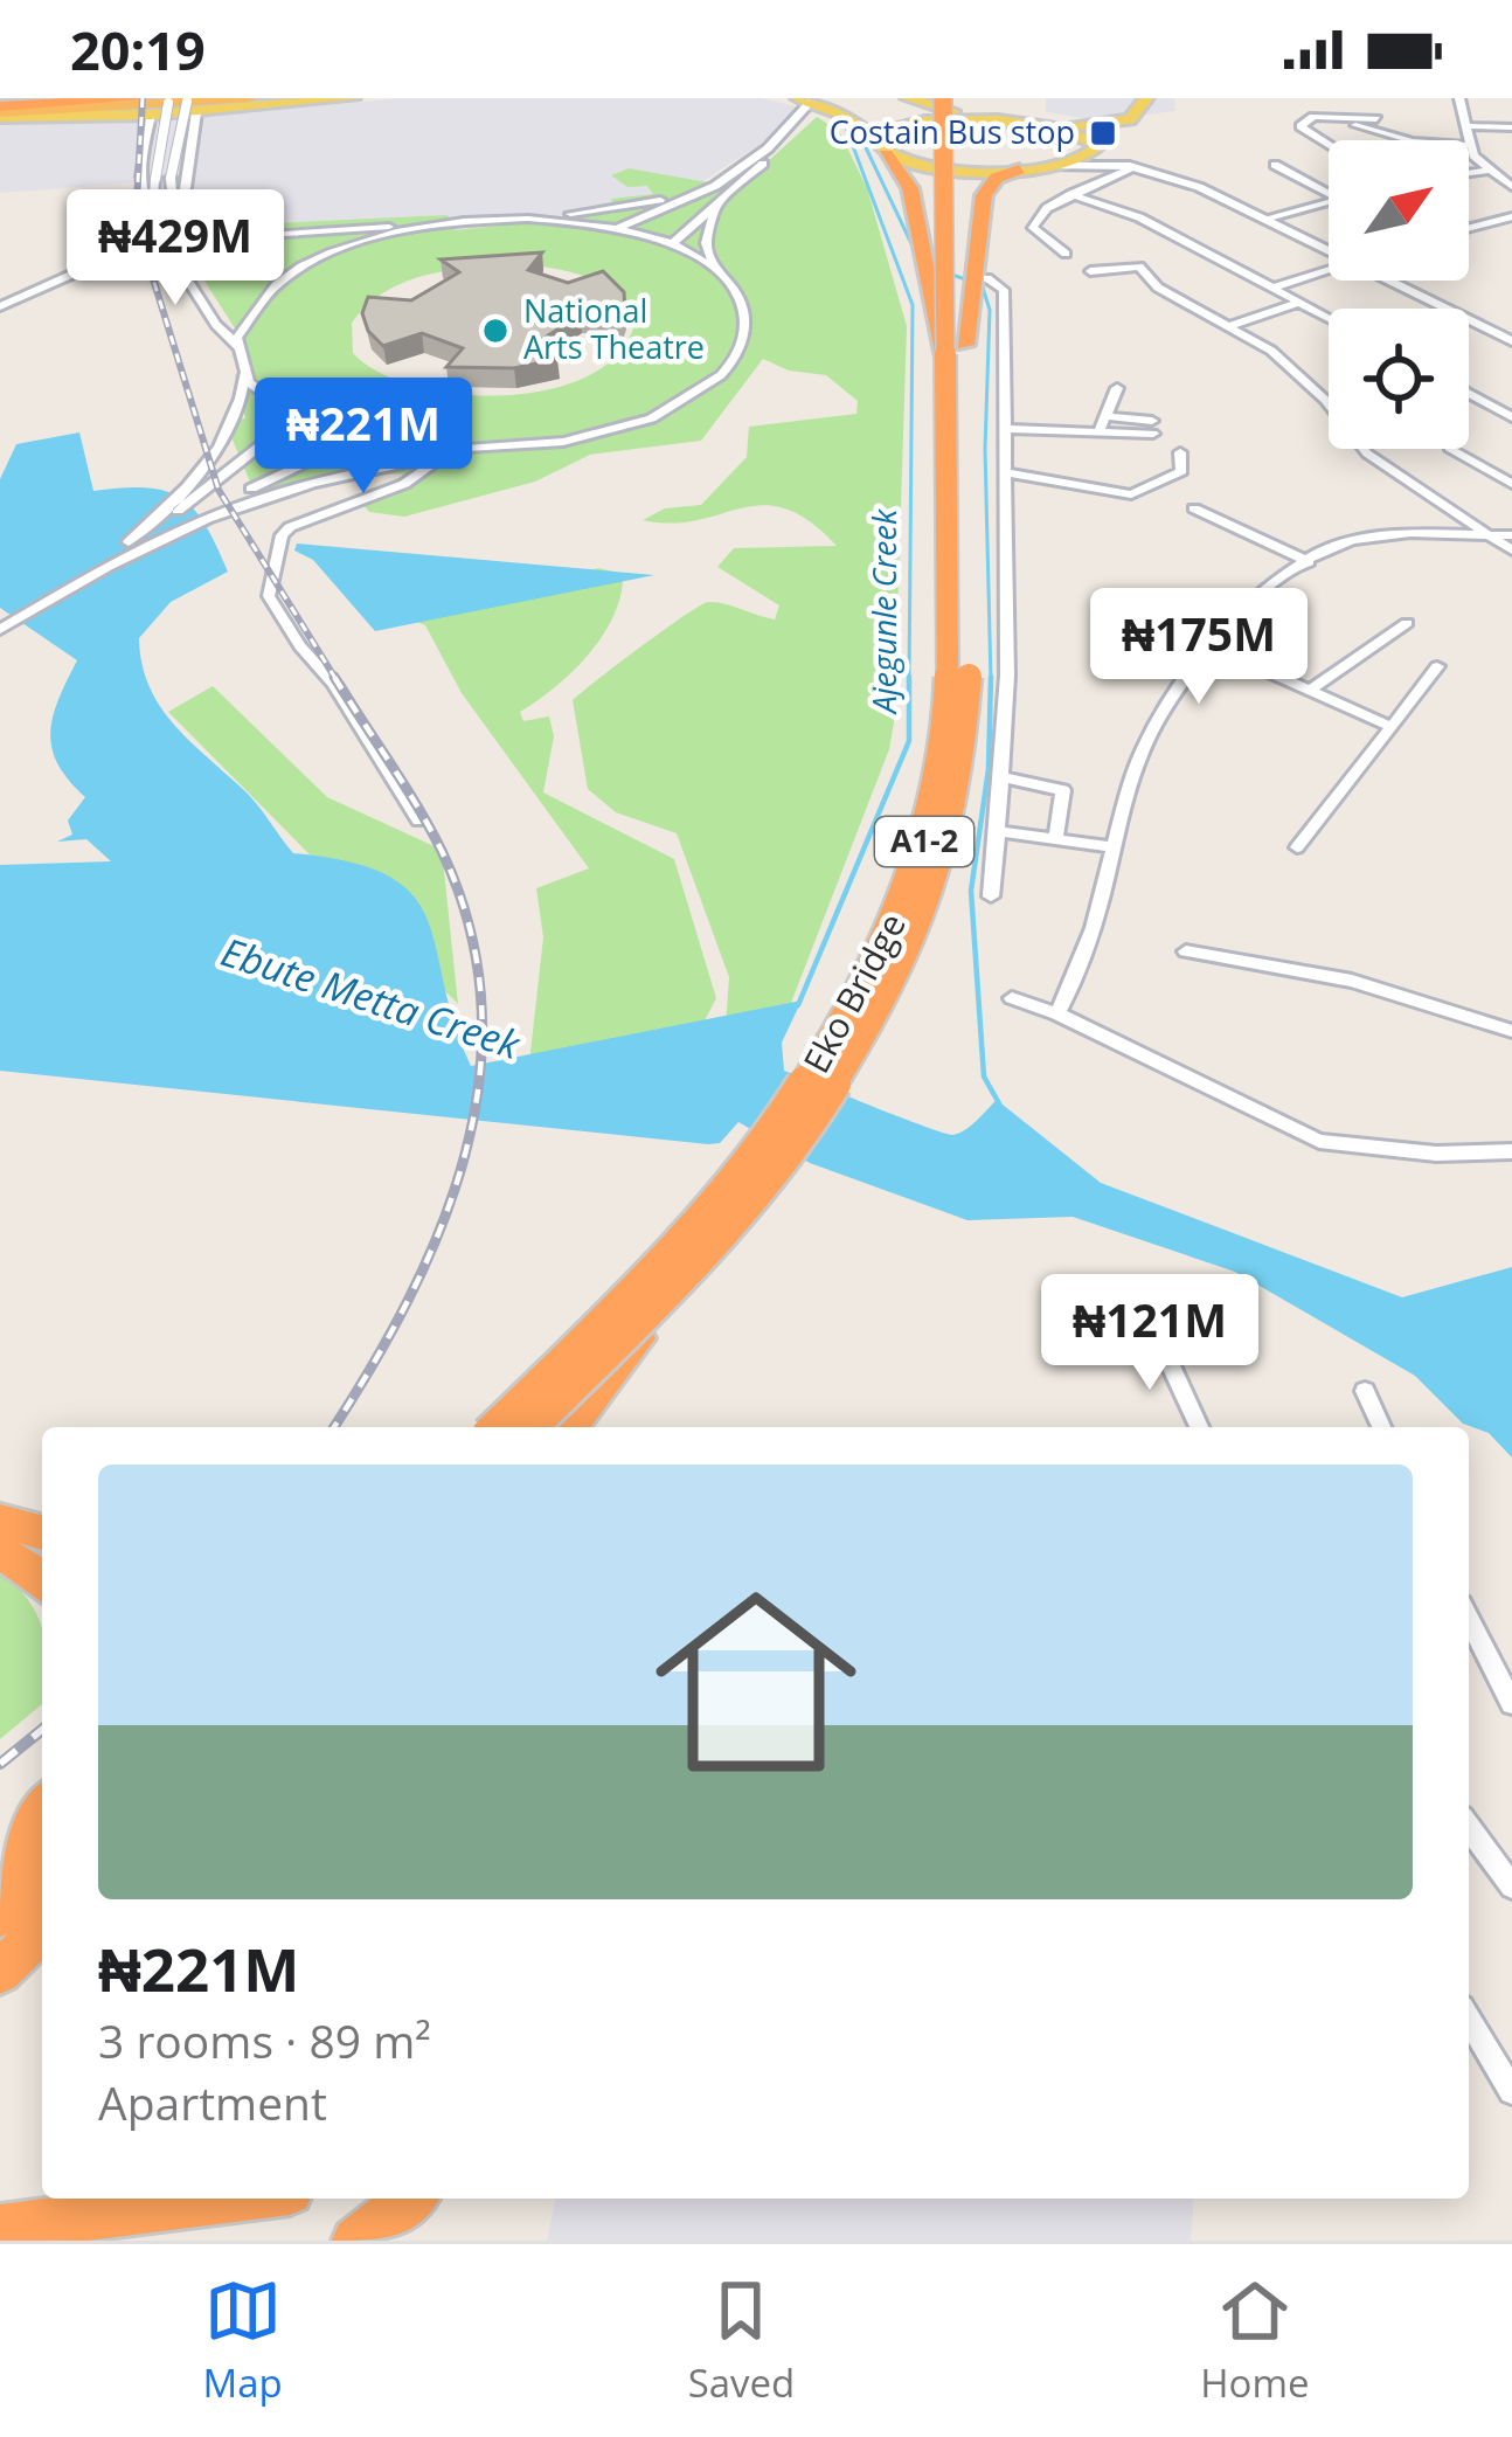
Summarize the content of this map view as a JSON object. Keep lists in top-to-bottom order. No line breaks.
{"streets":{"highway":["A1-2","Eko Bridge"]},"water":["Ajegunle Creek","Ebute Metta Creek"],"places":{"transit":["Costain Bus stop"],"other":["National Arts Theatre"]},"north":"top right","page":{"status":"20:19","price":["₦429M","₦221M","₦175M","₦121M"],"list":[{"name":"₦221M","note":"3 rooms · 89 m² · Apartment"}],"tabs":["Map","Saved","Home"]}}
